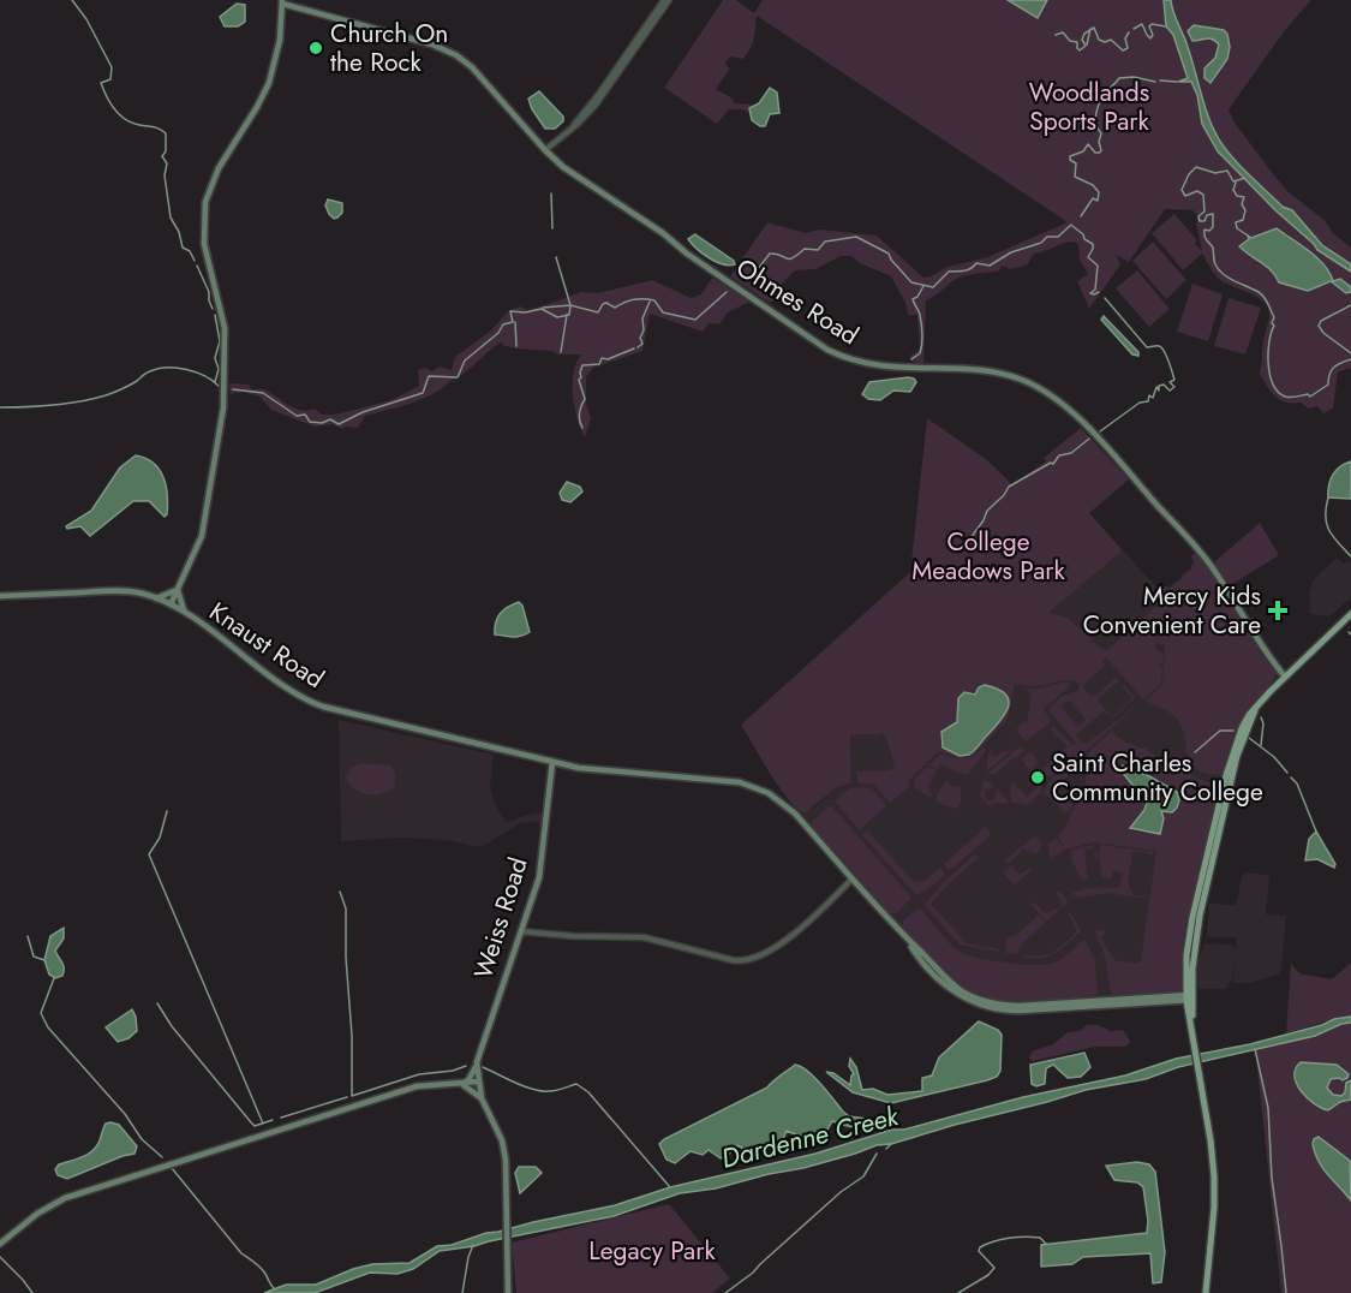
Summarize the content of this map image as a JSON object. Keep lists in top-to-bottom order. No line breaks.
{"streets":{"main road":["Ohmes Road","Knaust Road","Weiss Road"]},"crossings":[["Knaust Road","Weiss Road"]],"water":["Dardenne Creek"],"parks":["Woodlands Sports Park","College Meadows Park","Legacy Park"],"places":{"other":["Church On the Rock","Saint Charles Community College"],"health":["Mercy Kids Convenient Care"]}}
